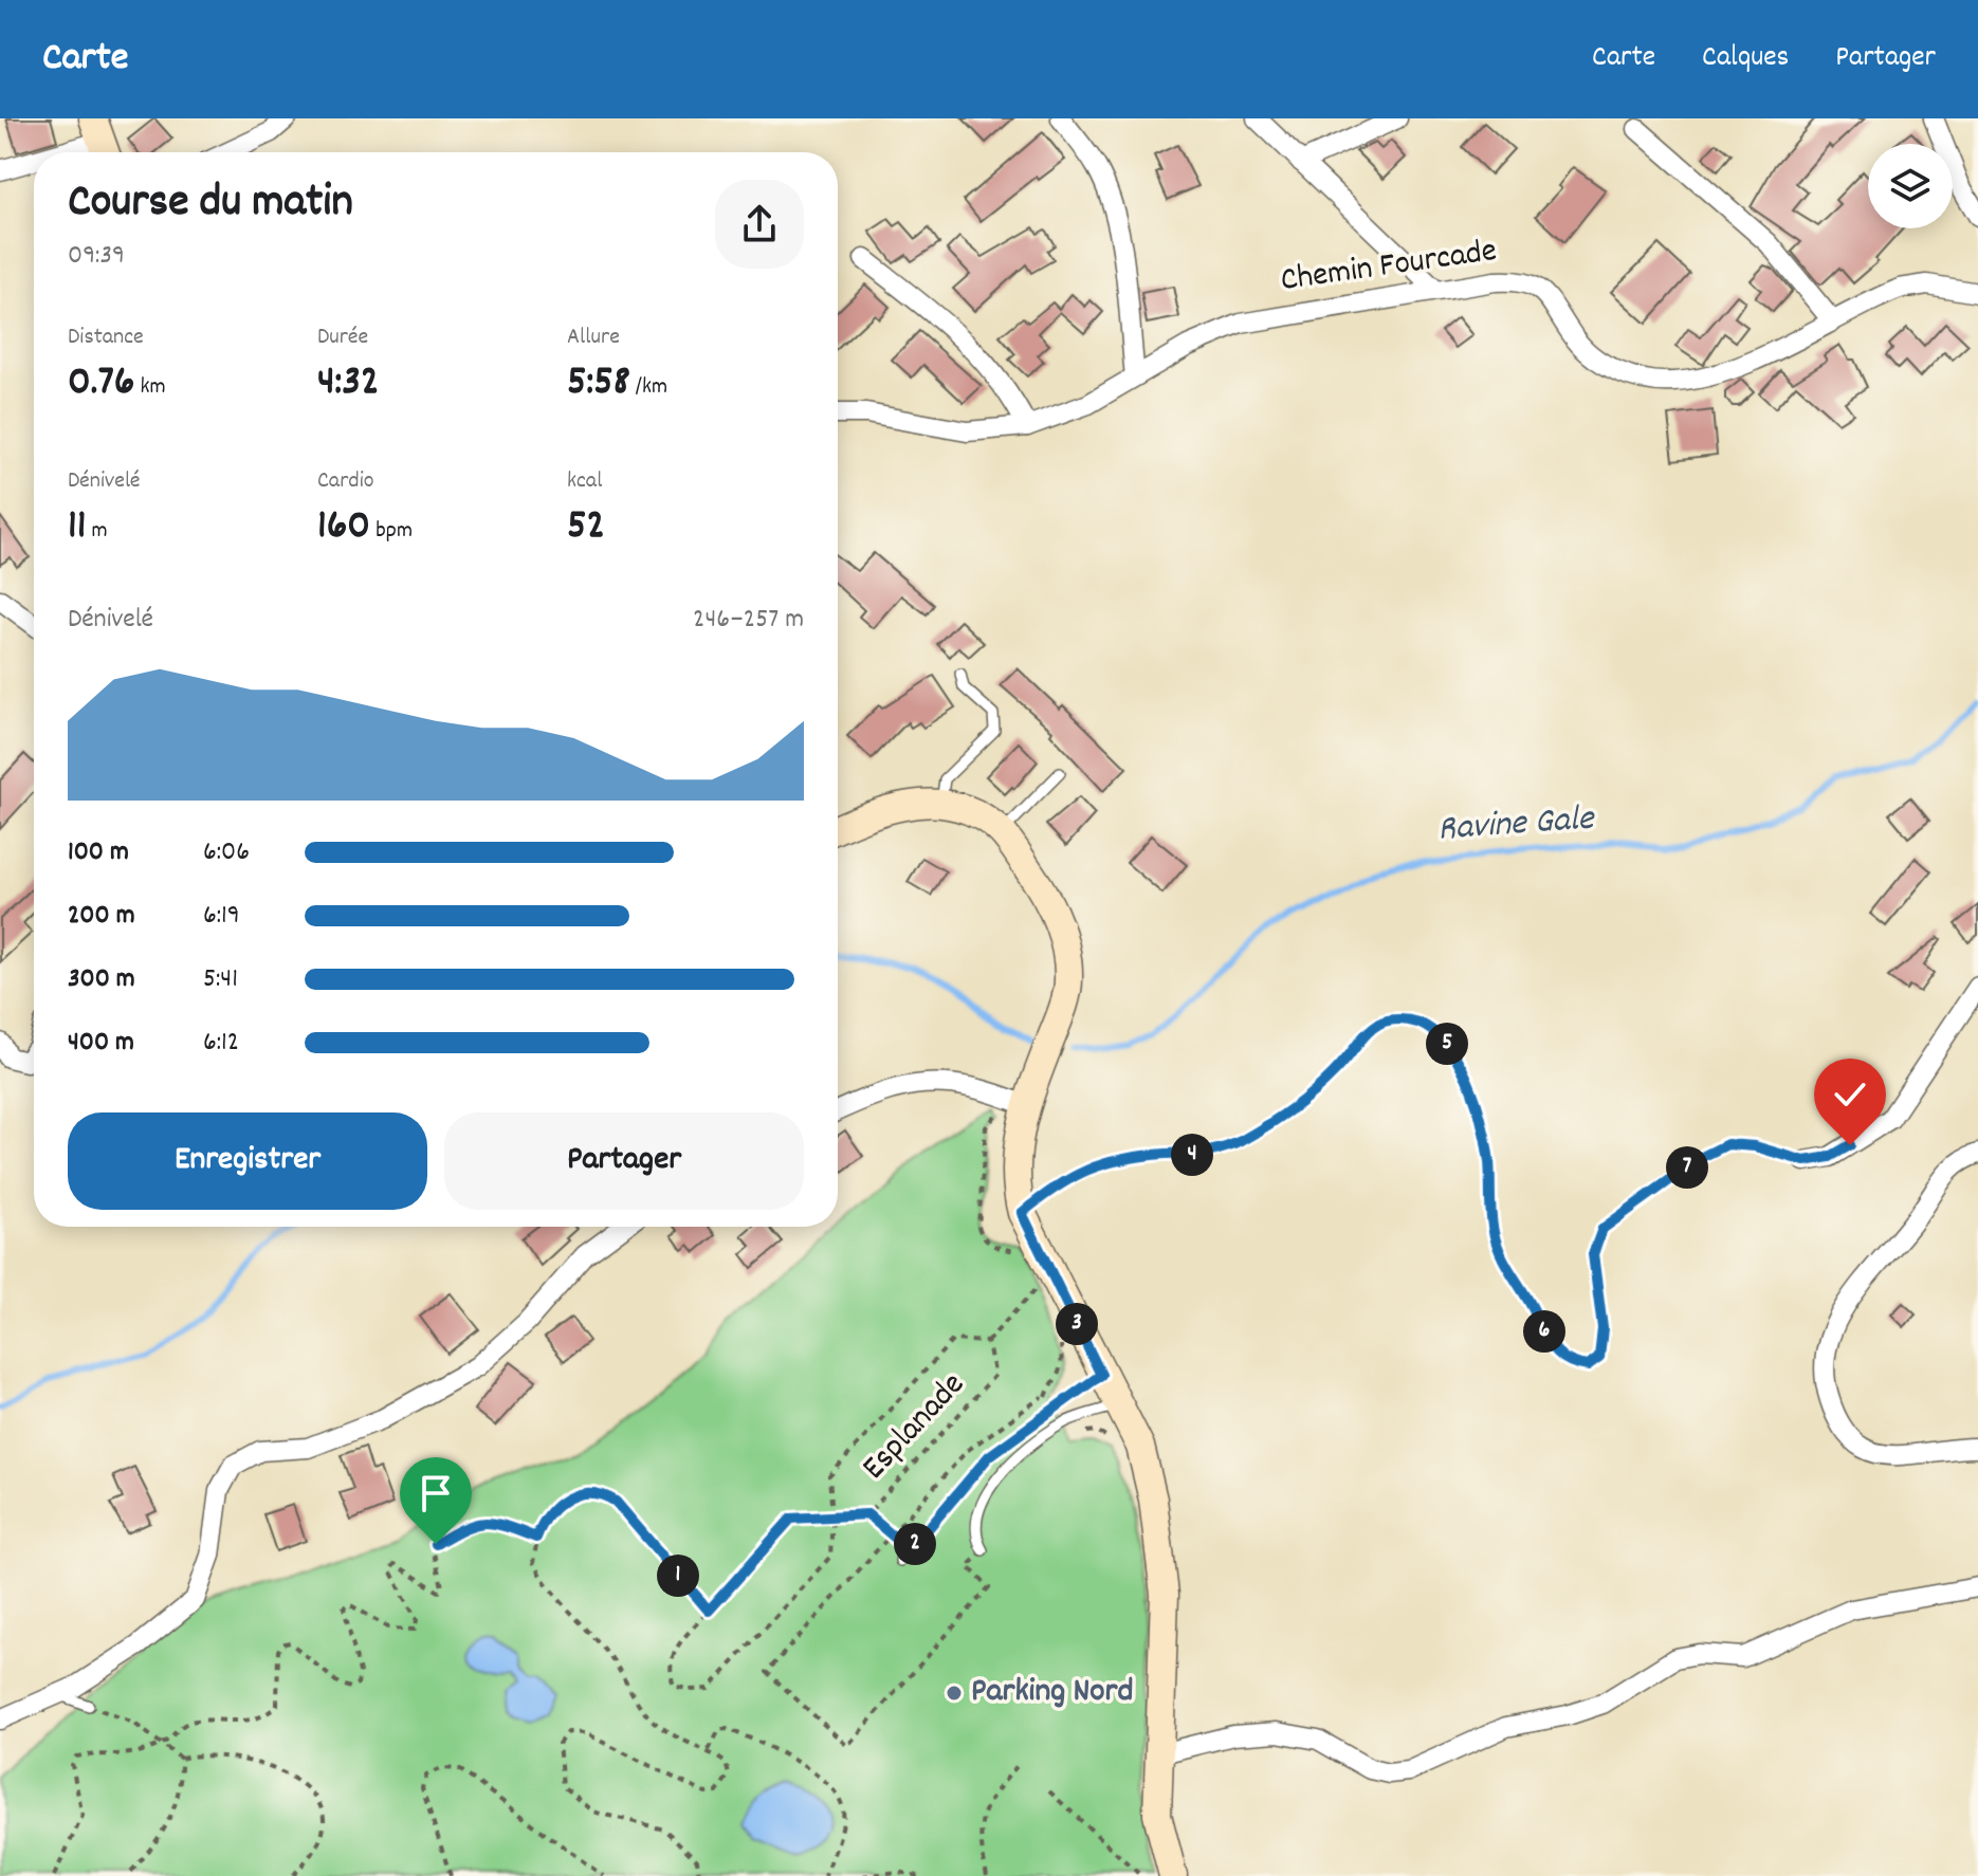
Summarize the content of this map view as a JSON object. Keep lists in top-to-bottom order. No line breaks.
{"streets":{"street":["Chemin Fourcade"],"path":["Esplanade"]},"water":["Ravine Gale"],"places":["Parking Nord"],"page":{"header":"Carte","nav":["Carte","Calques","Partager"],"heading":["Course du matin","09:39"],"stats":[["Distance","0.76 km"],["Durée","4:32"],["Allure","5:58 /km"],["Dénivelé","11 m"],["Cardio","160 bpm"],["kcal","52"]],"chart":["Dénivelé","246–257 m"],"list":[{"name":"100 m","note":"6:06"},{"name":"200 m","note":"6:19"},{"name":"300 m","note":"5:41"},{"name":"400 m","note":"6:12"}],"pins":["5","4","7","3","6","2","1"],"buttons":["Enregistrer","Partager"]}}
